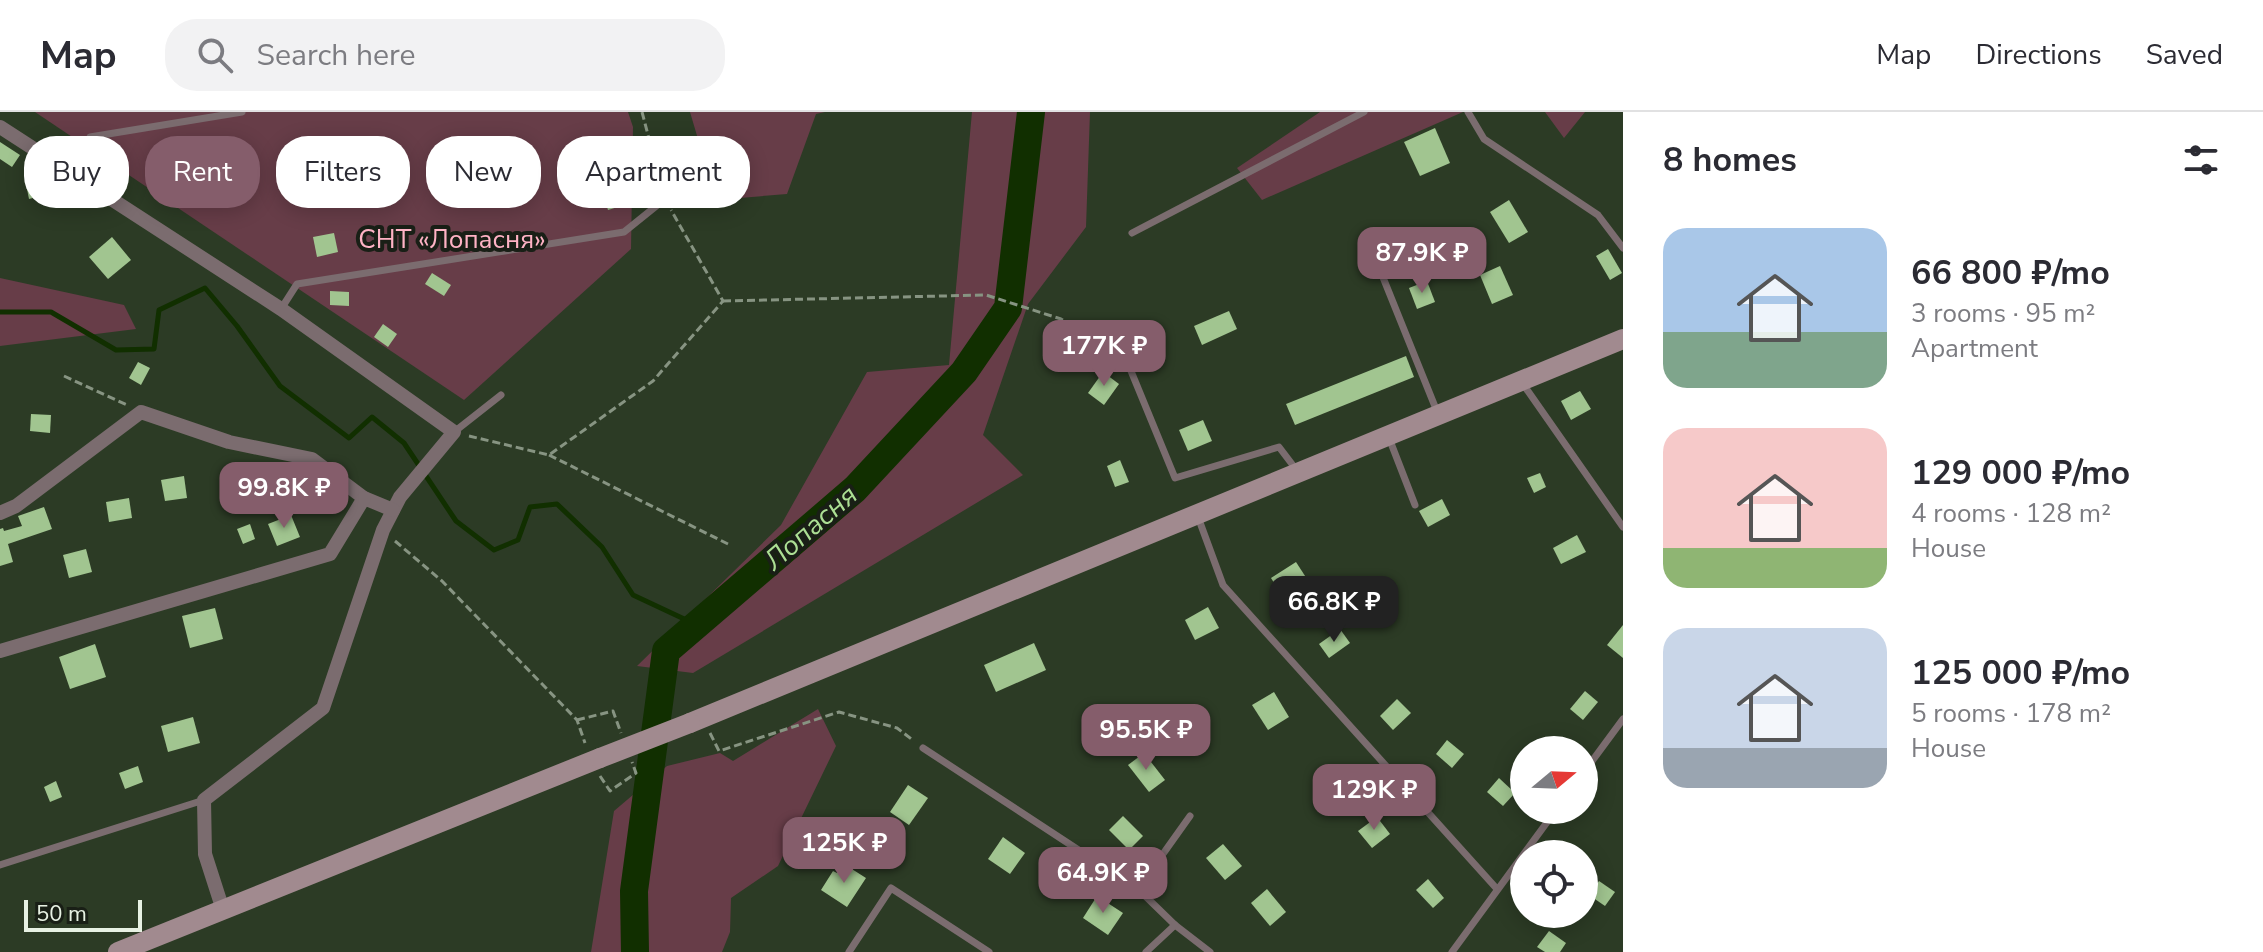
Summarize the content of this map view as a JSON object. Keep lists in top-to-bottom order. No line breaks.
{"water":["Лопасня"],"parks":["СНТ «Лопасня»"],"scale_bar":"50 m","north":"right","page":{"header":"Map","search":"Search here","nav":["Map","Directions","Saved"],"heading":"8 homes","chip":["Buy","Rent","Filters","New","Apartment"],"list":[{"name":"66 800 ₽/mo","note":"3 rooms · 95 m² · Apartment"},{"name":"129 000 ₽/mo","note":"4 rooms · 128 m² · House"},{"name":"125 000 ₽/mo","note":"5 rooms · 178 m² · House"}],"price":["87.9K ₽","177K ₽","99.8K ₽","66.8K ₽","95.5K ₽","129K ₽","125K ₽","64.9K ₽"],"scale":"50 m"}}
